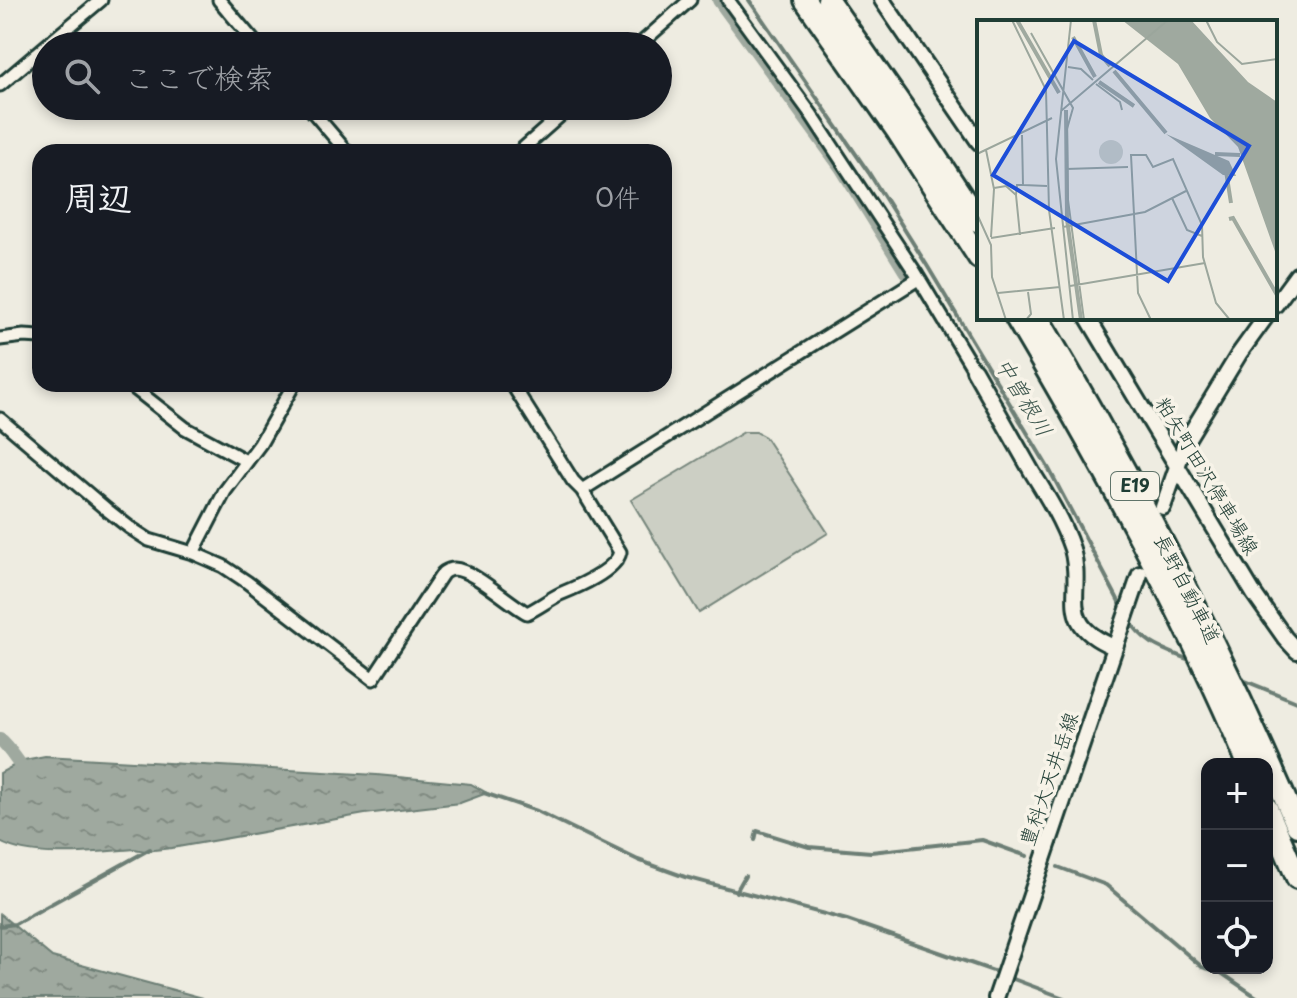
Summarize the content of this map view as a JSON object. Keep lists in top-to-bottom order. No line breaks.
{"streets":{"highway":["E19","長野自動車道"],"main road":["粕矢町田沢停車場線","豊科大天井岳線"]},"water":["中曽根川"],"page":{"search":"ここで検索","heading":["周辺","0件"],"map_buttons":["+","−"]}}
